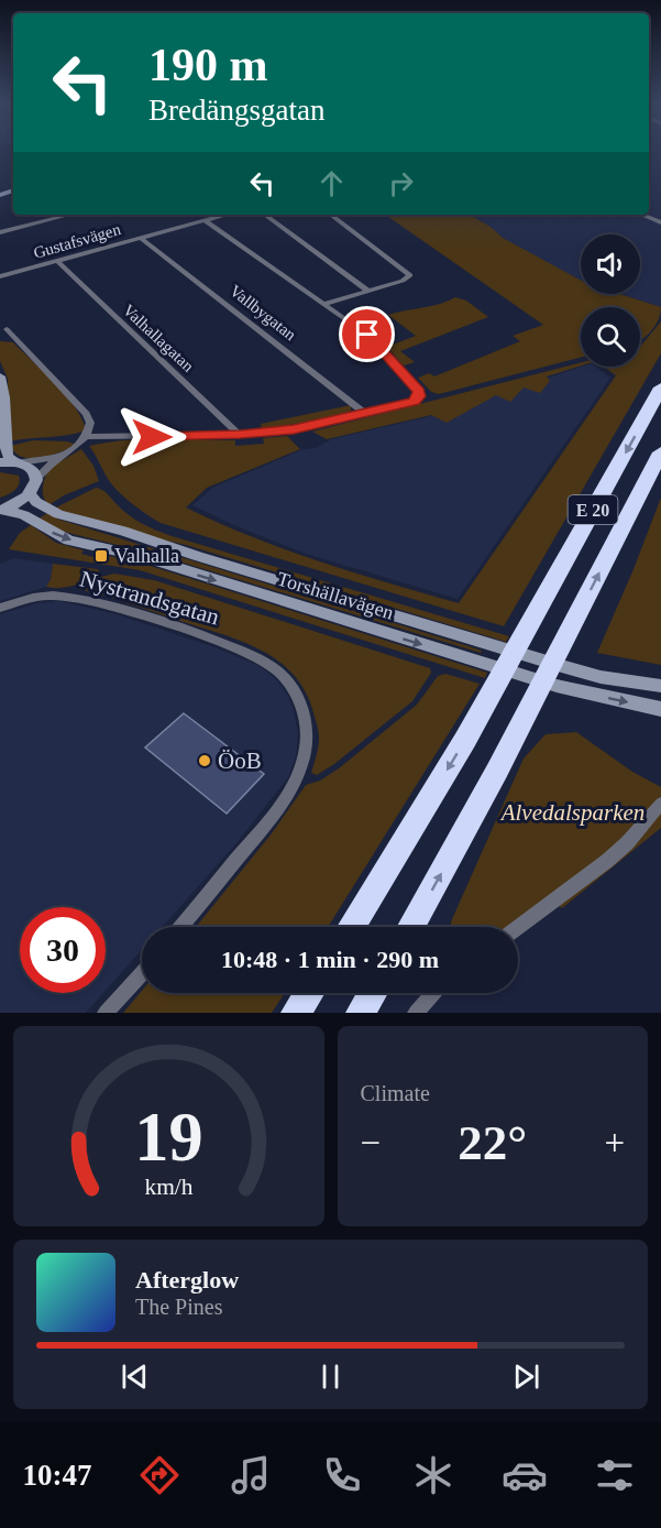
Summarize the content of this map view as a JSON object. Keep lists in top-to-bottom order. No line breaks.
{"streets":{"highway":["E 20"],"main road":["Torshällavägen"],"street":["Gustafsvägen","Vallbygatan","Valhallagatan","Nystrandsgatan"]},"crossings":[["Gustafsvägen","Vallbygatan"],["Gustafsvägen","Valhallagatan"]],"parks":["Alvedalsparken"],"places":{"transit":["Valhalla"],"other":["ÖoB"]},"page":{"turn":["190 m","Bredängsgatan"],"limit":"30","trip":"10:48 · 1 min · 290 m","tile":"Climate","heat":["−","22°","+"],"song":["Afterglow","The Pines"],"tabs":"10:47","gauge":["19","km/h"]}}
